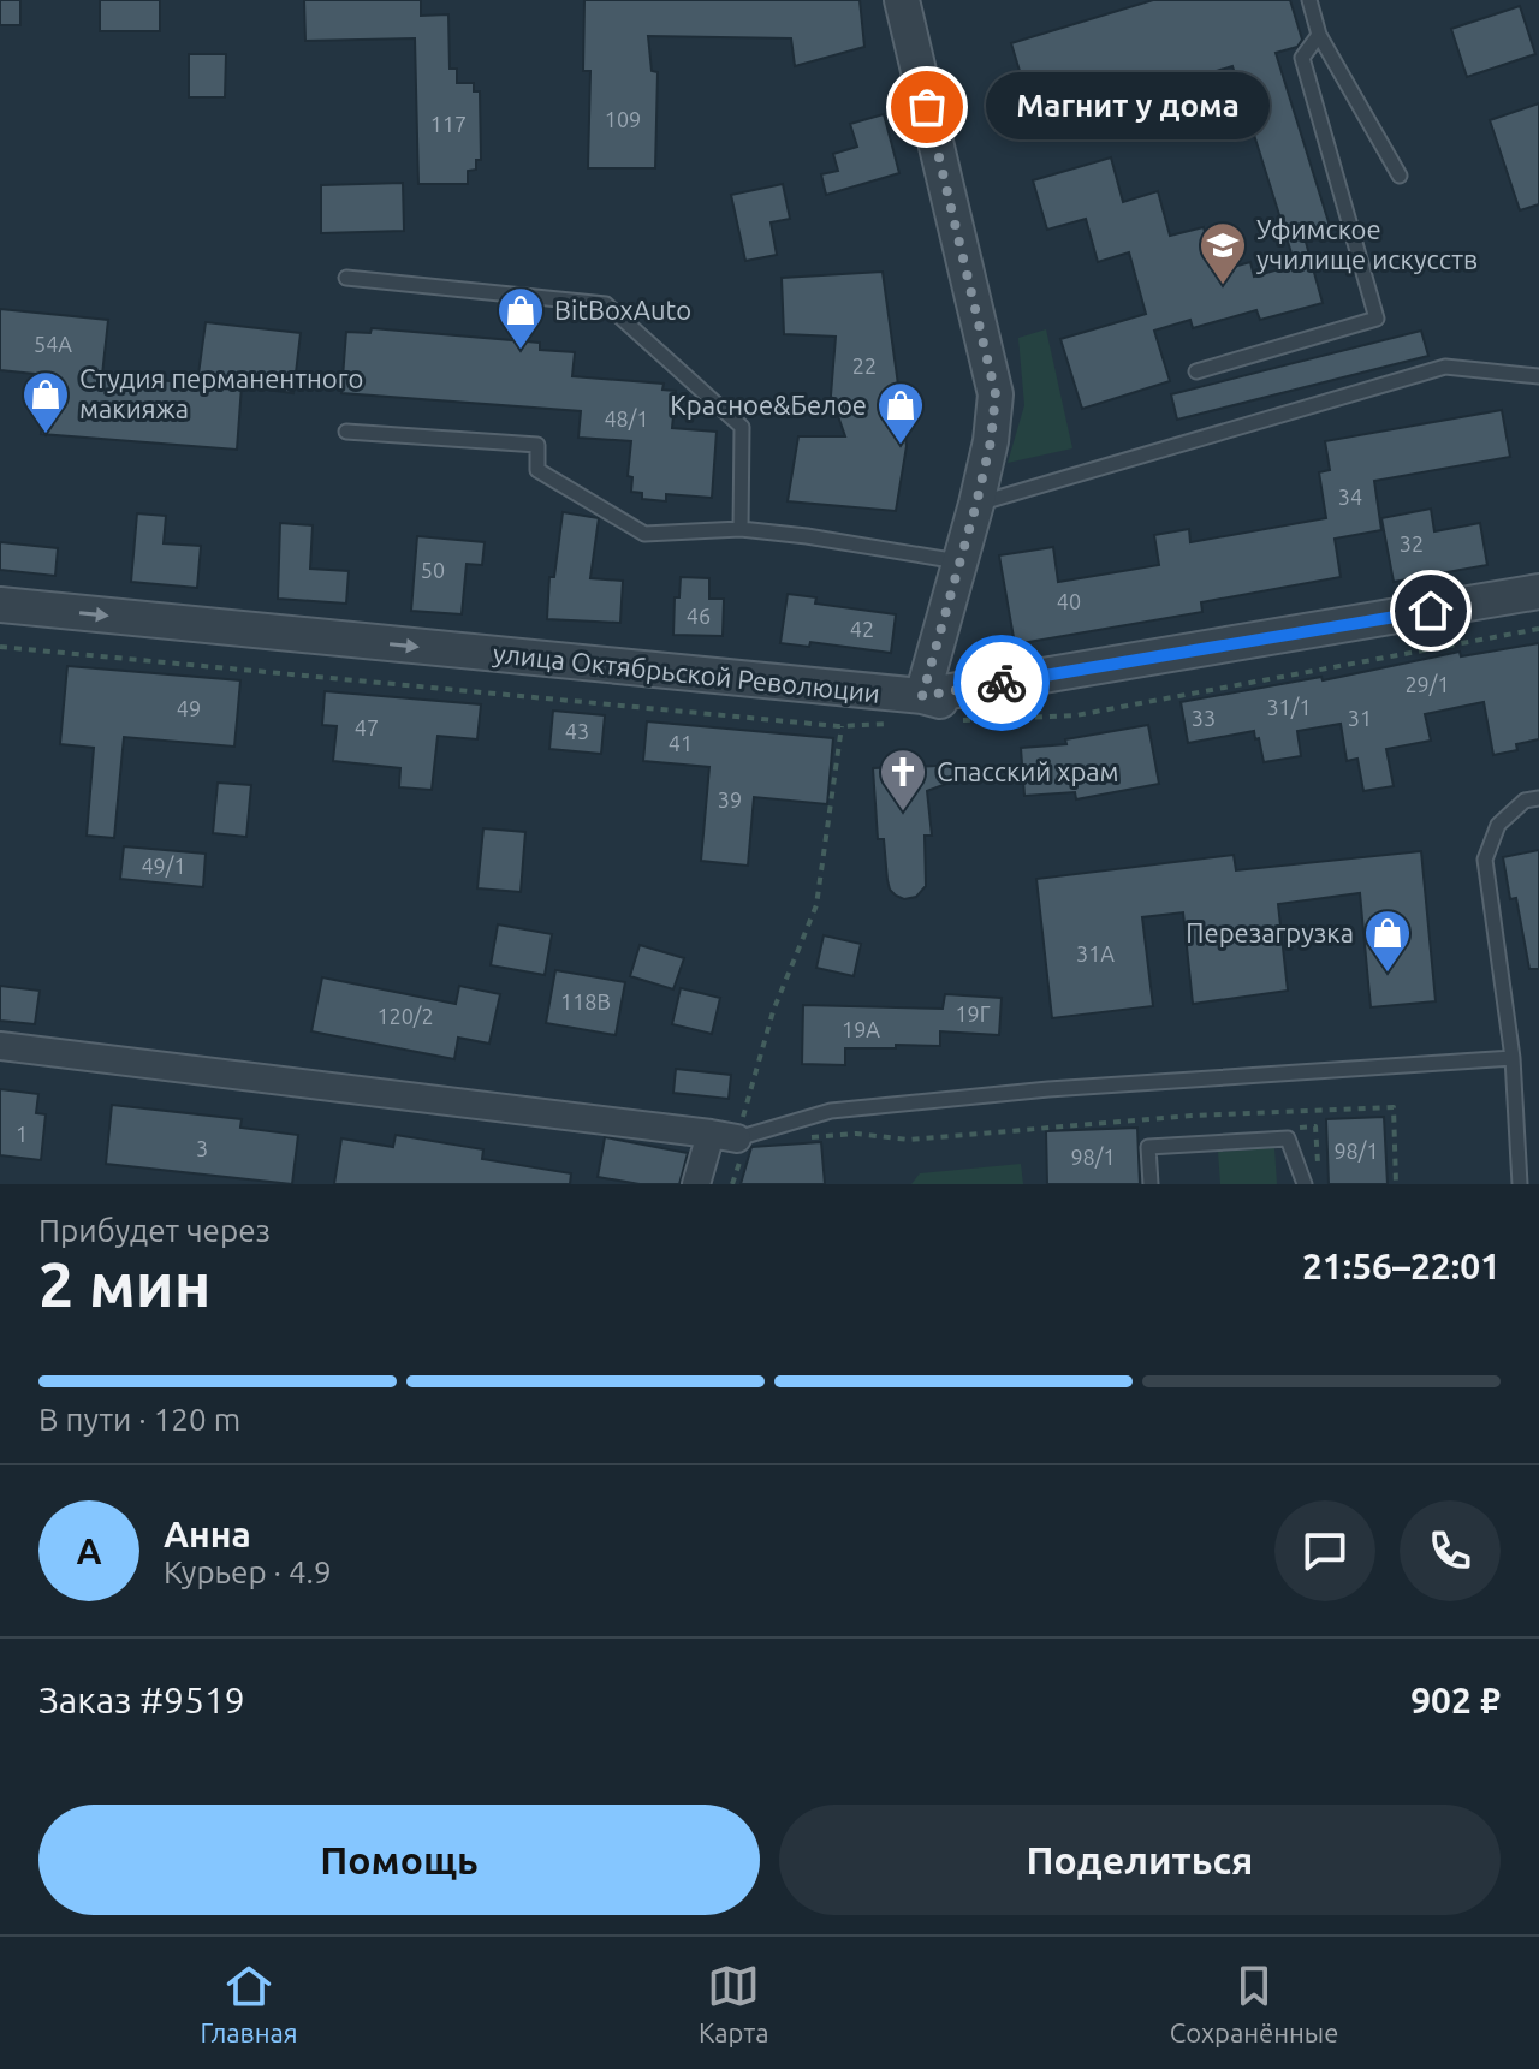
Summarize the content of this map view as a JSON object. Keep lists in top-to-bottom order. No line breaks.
{"streets":{"street":["улица Октябрьской Революции"]},"one_way":["улица Октябрьской Революции"],"places":{"other":["Магнит у дома"],"school or university":["Уфимское училище искусств"],"shop":["BitBoxAuto","Студия перманентного макияжа","Красное&Белое","Перезагрузка"],"church":["Спасский храм"]},"house_numbers":["109","117","54А","22","48/1","34","32","50","40","46","42","29/1","31/1","49","33","31","47","43","41","39","49/1","31А","118В","19Г","120/2","19А","1","3","98/1","98/1"],"page":{"bubble":"Магнит у дома","heading":["2 мин","Прибудет через","21:56–22:01"],"panel":["Анна","Курьер · 4.9","Заказ #9519","902 ₽"],"bar":"В пути · 120 m","round":"А","buttons":["Помощь","Поделиться"],"tabs":["Главная","Карта","Сохранённые"]}}
